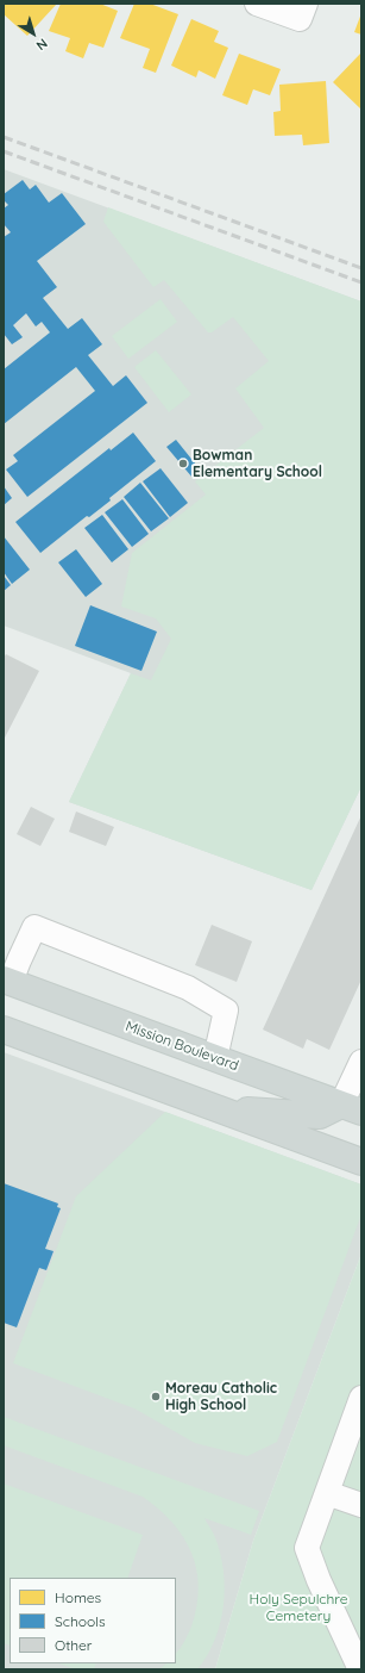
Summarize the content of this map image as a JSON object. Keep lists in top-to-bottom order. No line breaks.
{"streets":{"main road":["Mission Boulevard"]},"parks":["Holy Sepulchre Cemetery"],"places":["Bowman Elementary School","Moreau Catholic High School"],"legend":["Homes","Schools","Other"],"north":"bottom right"}
